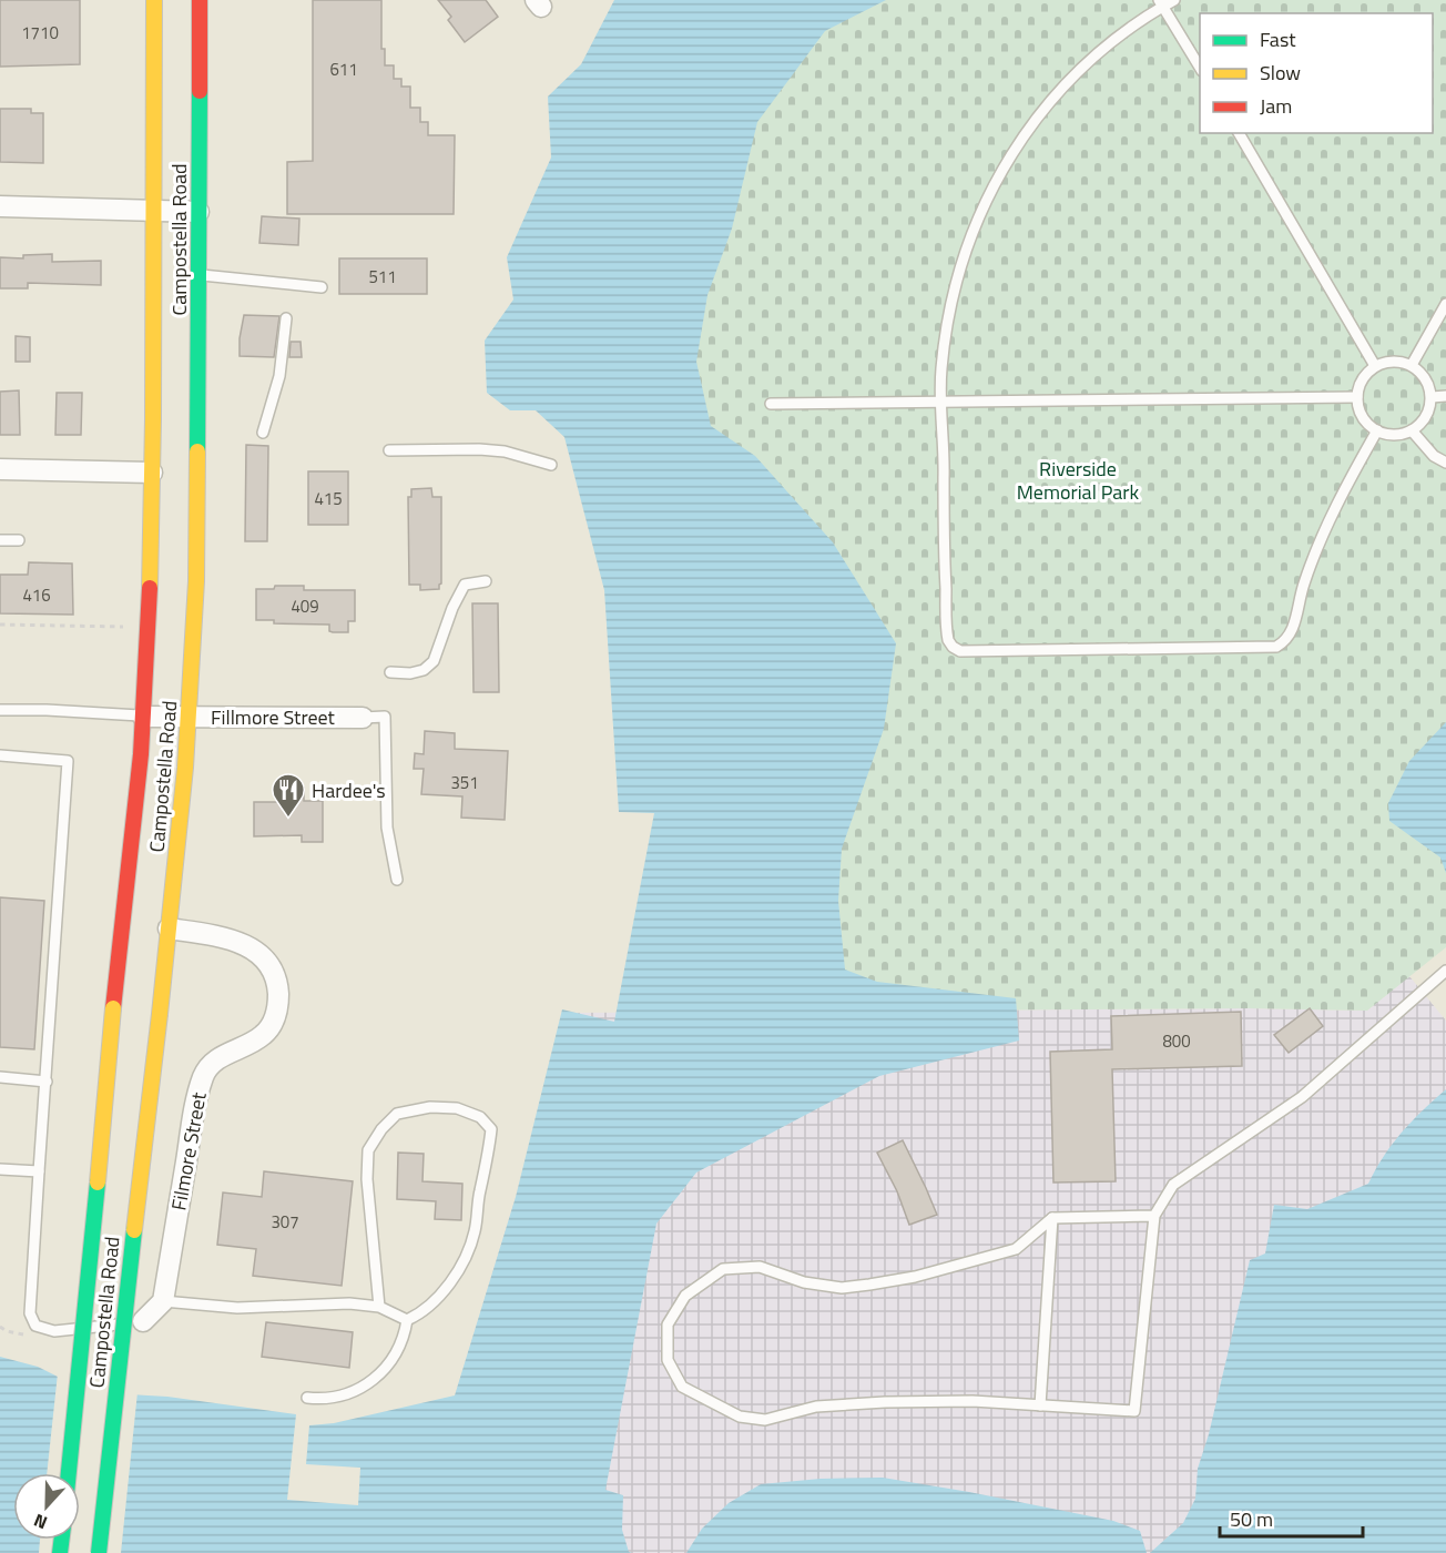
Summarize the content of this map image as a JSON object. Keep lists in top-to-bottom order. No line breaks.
{"streets":{"main road":["Campostella Road"],"street":["Fillmore Street","Filmore Street"]},"crossings":[["Campostella Road","Fillmore Street"],["Campostella Road","Filmore Street"]],"parks":["Riverside Memorial Park"],"places":{"restaurant":["Hardee's"]},"house_numbers":["1710","611","511","415","416","409","351","800","307"],"legend":["Fast","Slow","Jam"],"scale_bar":"50 m","north":"bottom"}
